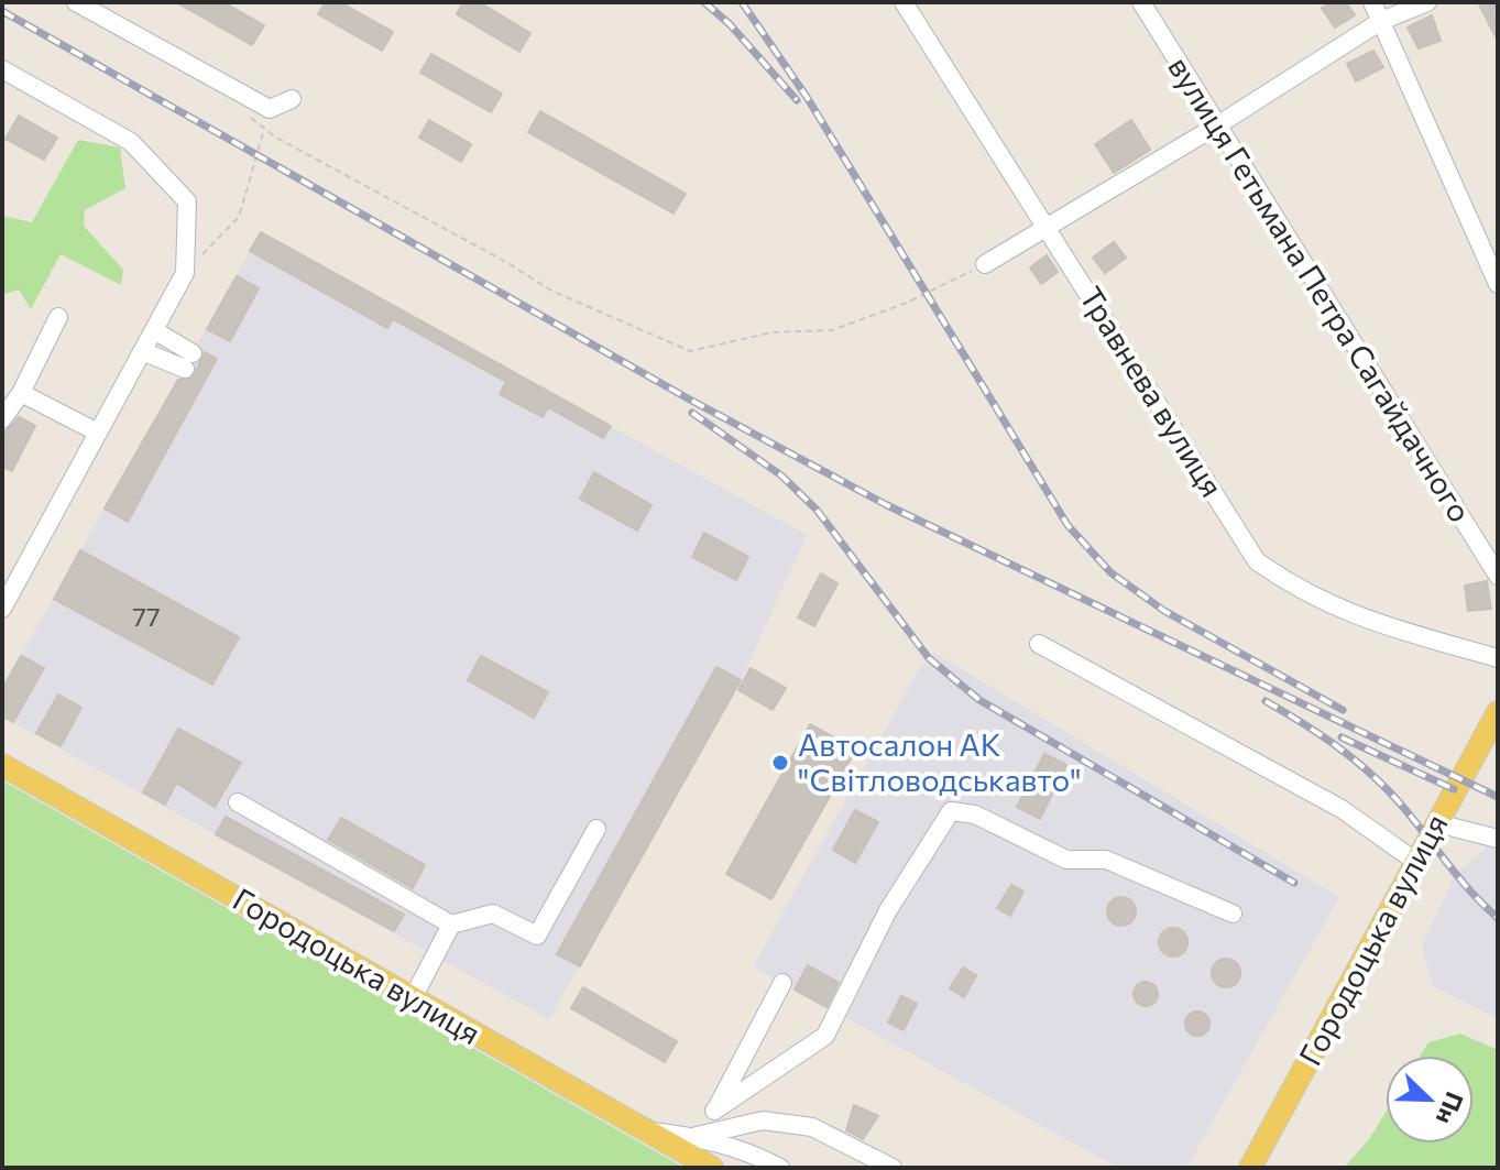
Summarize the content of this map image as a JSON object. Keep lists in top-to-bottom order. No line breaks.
{"streets":{"main road":["Городоцька вулиця"],"street":["вулиця Гетьмана Петра Сагайдачного","Травнева вулиця"]},"places":["Автосалон АК \"Світловодськавто\""],"house_numbers":["77"],"north":"bottom right"}
